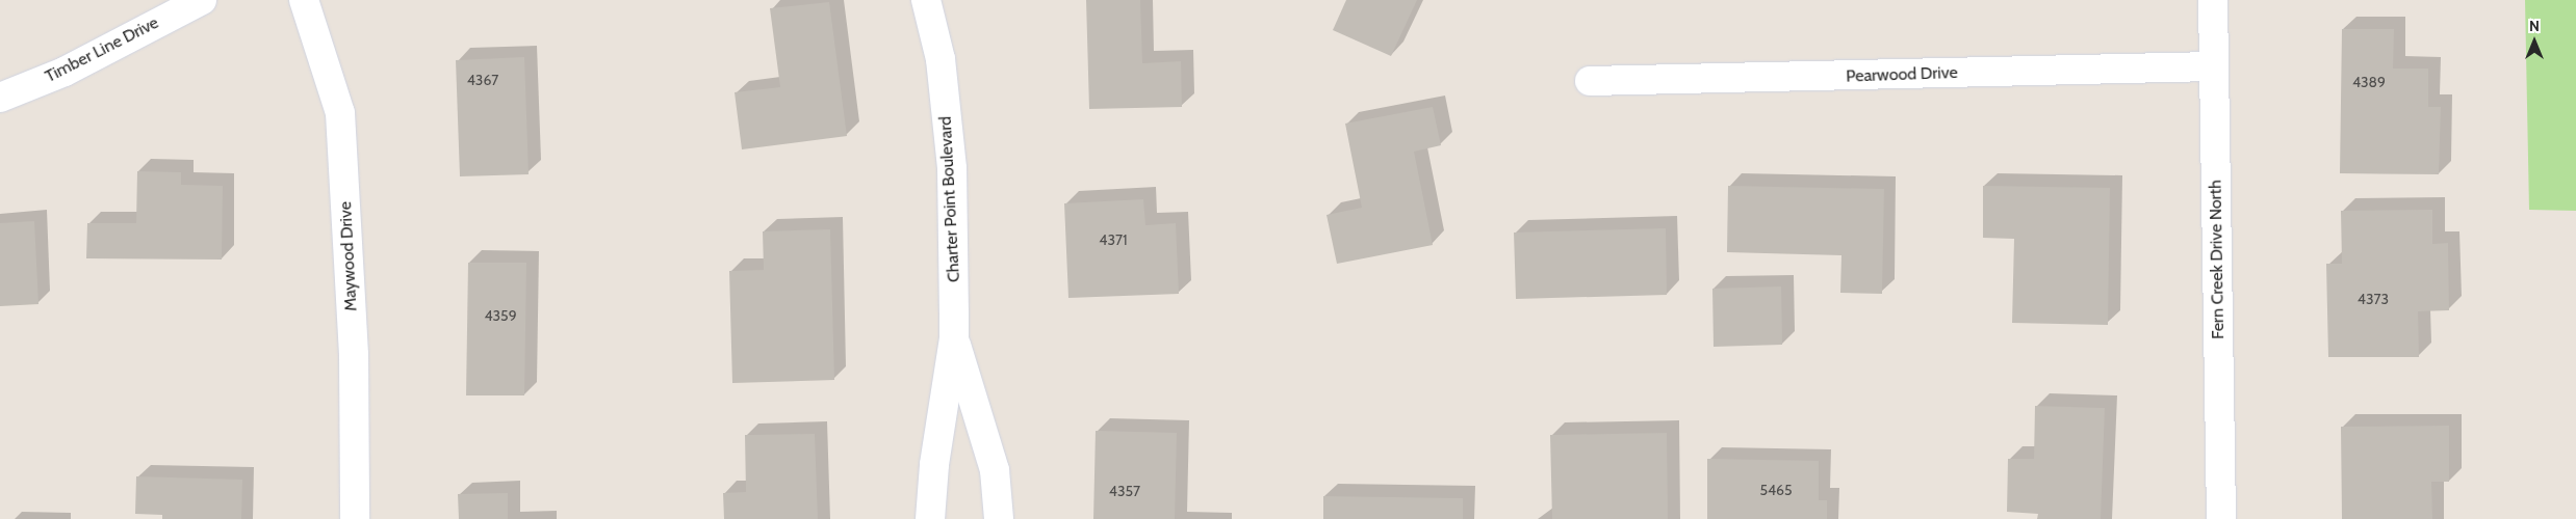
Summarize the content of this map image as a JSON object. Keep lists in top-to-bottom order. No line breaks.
{"streets":{"street":["Timber Line Drive","Pearwood Drive","Charter Point Boulevard","Maywood Drive","Fern Creek Drive North"]},"crossings":[["Pearwood Drive","Fern Creek Drive North"]],"house_numbers":["4367","4389","4371","4373","4359","5465","4357"],"north":"top"}
